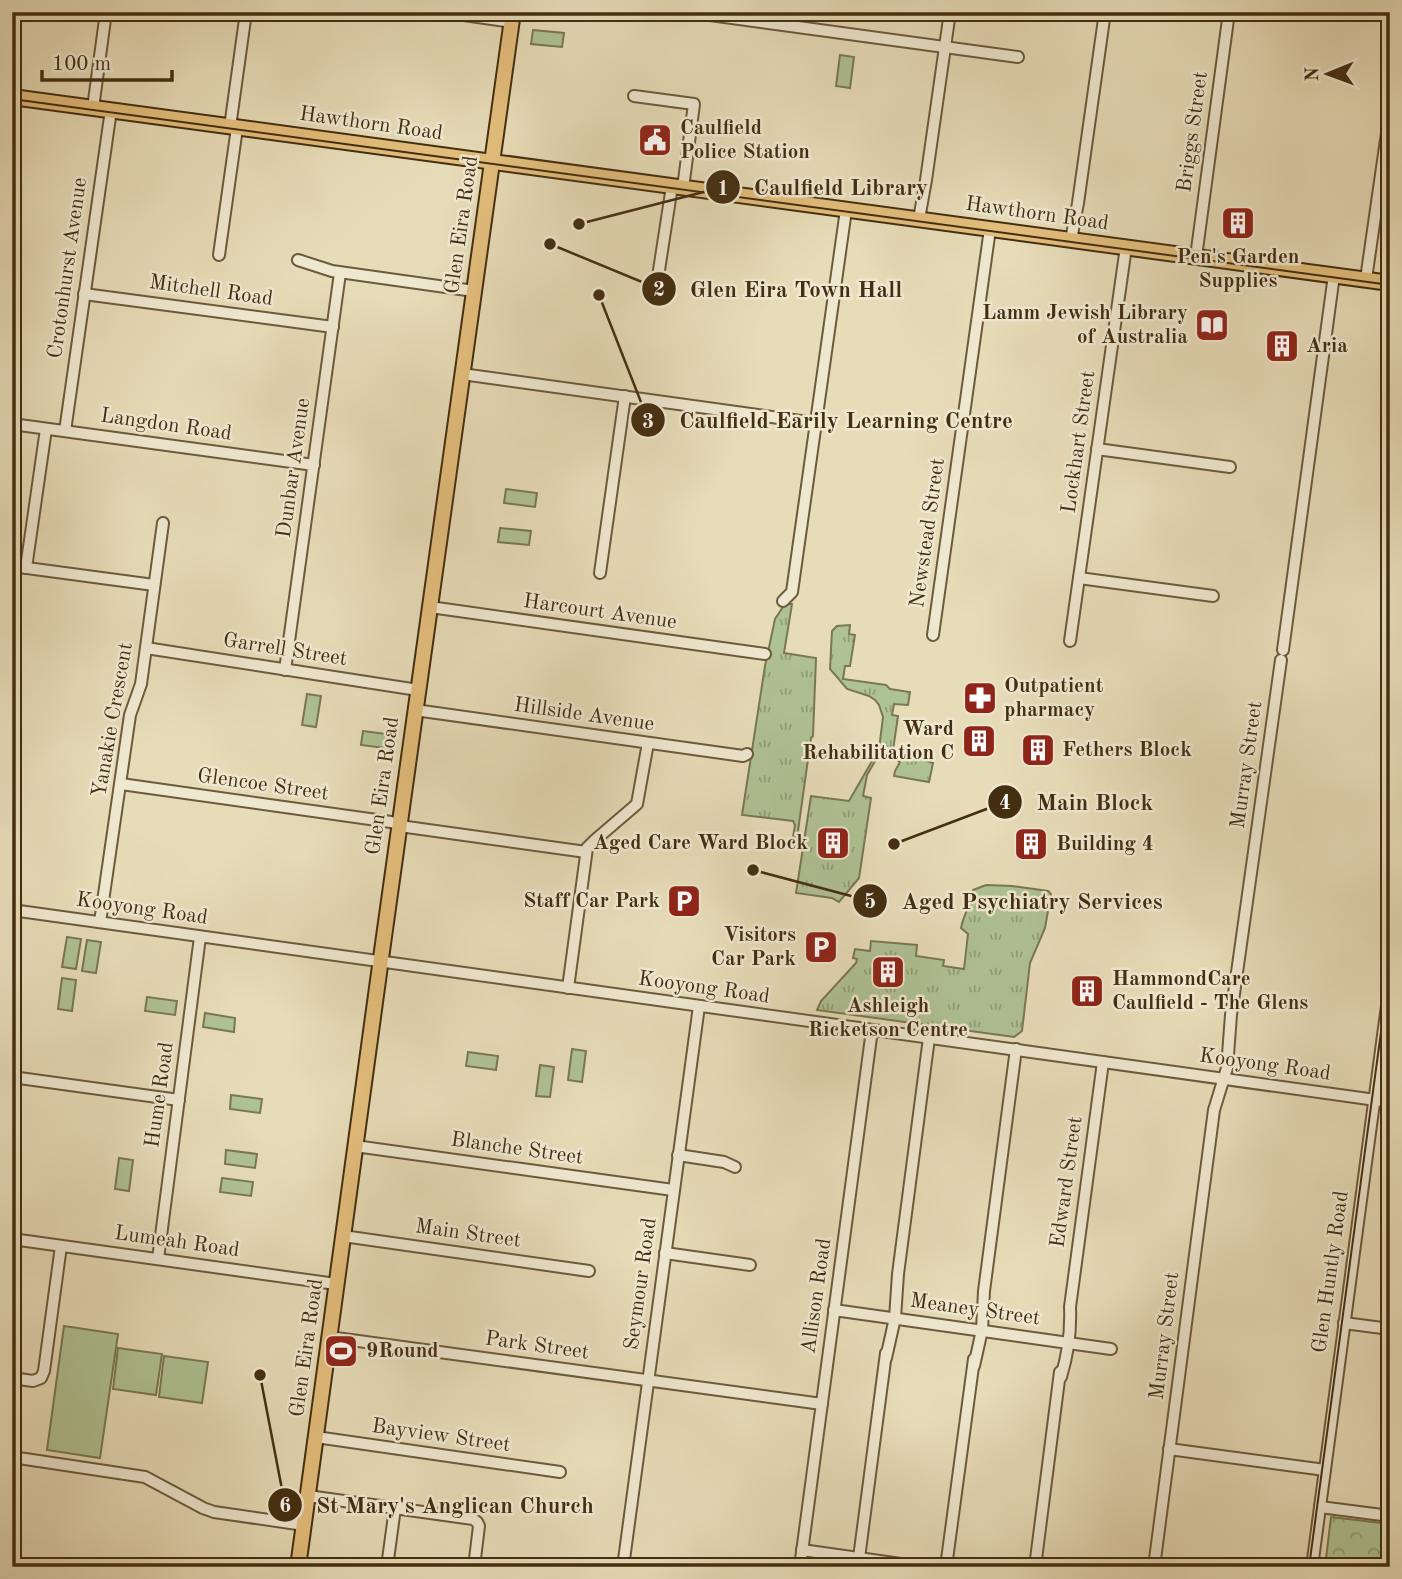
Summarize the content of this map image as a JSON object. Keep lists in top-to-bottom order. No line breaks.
{"streets":{"main road":["Hawthorn Road","Glen Eira Road"],"street":["Briggs Street","Crotonhurst Avenue","Mitchell Road","Langdon Road","Lockhart Street","Dunbar Avenue","Newstead Street","Harcourt Avenue","Garrell Street","Hillside Avenue","Yanakie Crescent","Murray Street","Glencoe Street","Kooyong Road","Hume Road","Blanche Street","Edward Street","Main Street","Lumeah Road","Glen Huntly Road","Seymour Road","Allison Road","Meaney Street","Park Street","Bayview Street"]},"crossings":[["Hawthorn Road","Briggs Street"],["Hawthorn Road","Glen Eira Road"],["Hawthorn Road","Crotonhurst Avenue"],["Hawthorn Road","Lockhart Street"],["Hawthorn Road","Newstead Street"],["Hawthorn Road","Murray Street"],["Glen Eira Road","Harcourt Avenue"],["Glen Eira Road","Garrell Street"],["Glen Eira Road","Hillside Avenue"],["Glen Eira Road","Glencoe Street"],["Glen Eira Road","Kooyong Road"],["Glen Eira Road","Blanche Street"],["Glen Eira Road","Main Street"],["Glen Eira Road","Lumeah Road"],["Glen Eira Road","Park Street"],["Glen Eira Road","Bayview Street"],["Crotonhurst Avenue","Mitchell Road"],["Crotonhurst Avenue","Langdon Road"],["Mitchell Road","Dunbar Avenue"],["Langdon Road","Dunbar Avenue"],["Dunbar Avenue","Garrell Street"],["Garrell Street","Yanakie Crescent"],["Yanakie Crescent","Glencoe Street"],["Yanakie Crescent","Kooyong Road"],["Murray Street","Kooyong Road"],["Kooyong Road","Hume Road"],["Kooyong Road","Edward Street"],["Kooyong Road","Glen Huntly Road"],["Kooyong Road","Seymour Road"],["Kooyong Road","Allison Road"],["Hume Road","Lumeah Road"],["Blanche Street","Seymour Road"],["Edward Street","Meaney Street"],["Seymour Road","Park Street"],["Allison Road","Meaney Street"],["Allison Road","Park Street"]],"places":{"public building":["Caulfield Police Station"],"building":["Pen's Garden Supplies","Aria","Ward Rehabilitation C","Fethers Block","Aged Care Ward Block","Building 4","Ashleigh Ricketson Centre","HammondCare Caulfield - The Glens"],"other":["Caulfield Library","Glen Eira Town Hall","Caulfield Earily Learning Centre","Main Block","Aged Psychiatry Services","St Mary's Anglican Church"],"library":["Lamm Jewish Library of Australia"],"pharmacy":["Outpatient pharmacy"],"parking":["Staff Car Park","Visitors Car Park"],"sports":["9Round"]},"scale_bar":"100 m","north":"left"}
